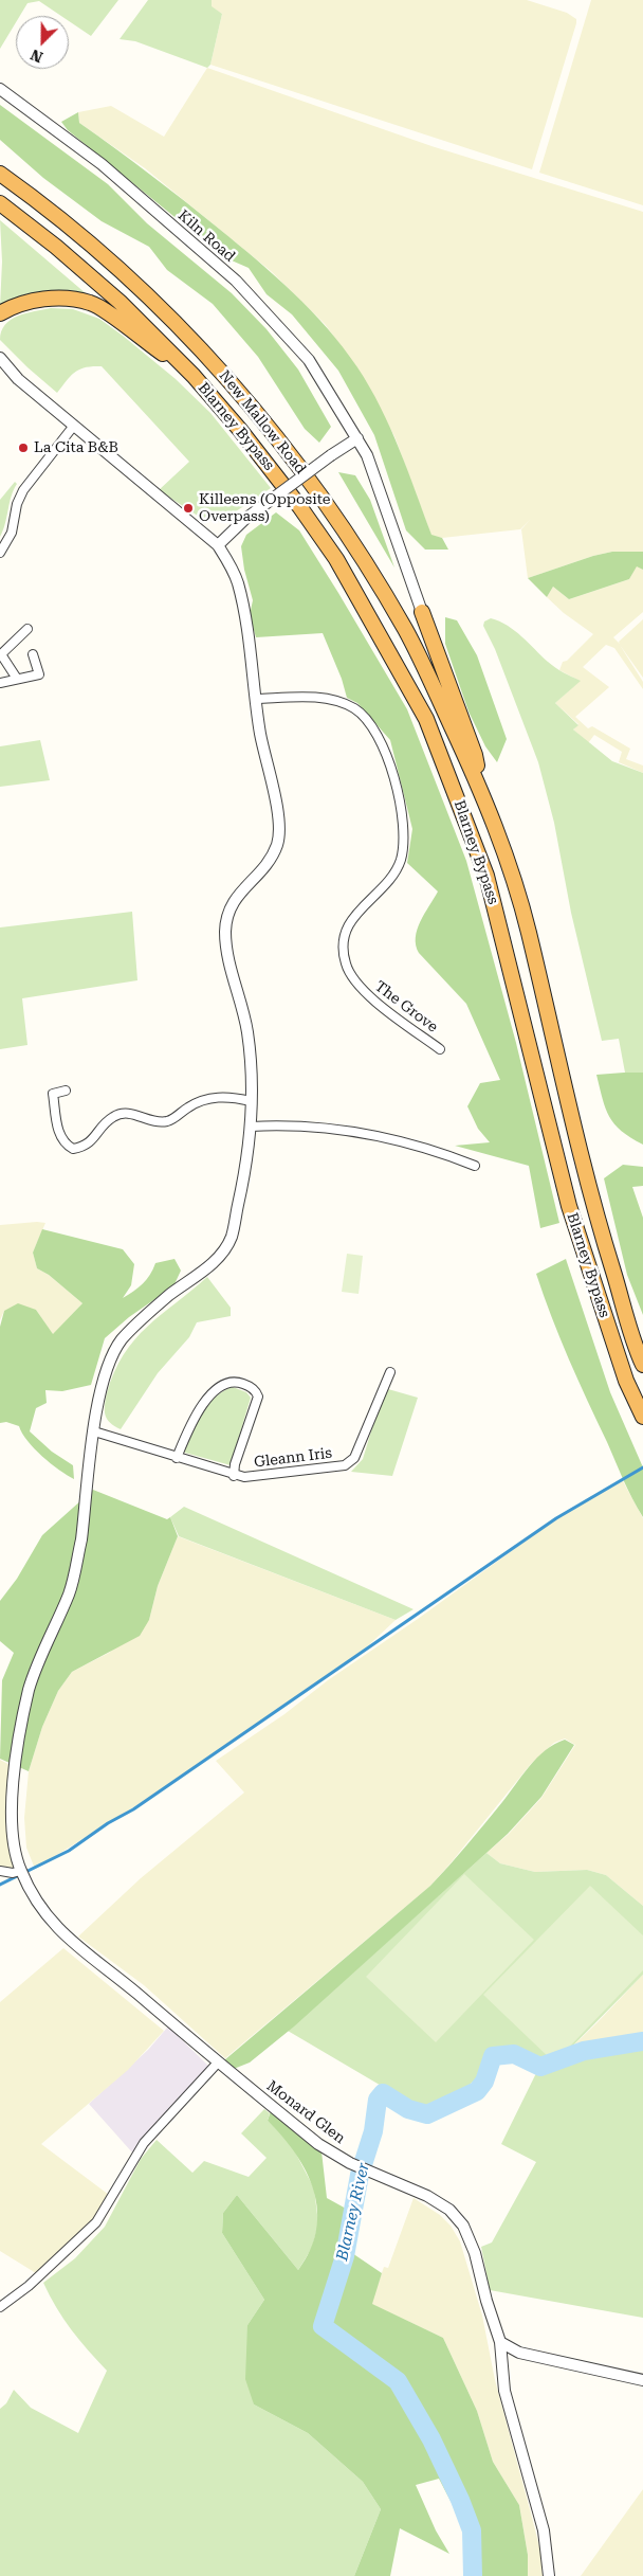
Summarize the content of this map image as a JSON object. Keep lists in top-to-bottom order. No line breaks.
{"streets":{"highway":["New Mallow Road","Blarney Bypass"],"street":["Kiln Road","The Grove","Gleann Iris","Monard Glen"]},"crossings":[["New Mallow Road","Blarney Bypass"],["The Grove","Monard Glen"],["Gleann Iris","Monard Glen"]],"water":["Blarney River"],"places":["La Cita B&B","Killeens (Opposite Overpass)"],"north":"bottom left"}
